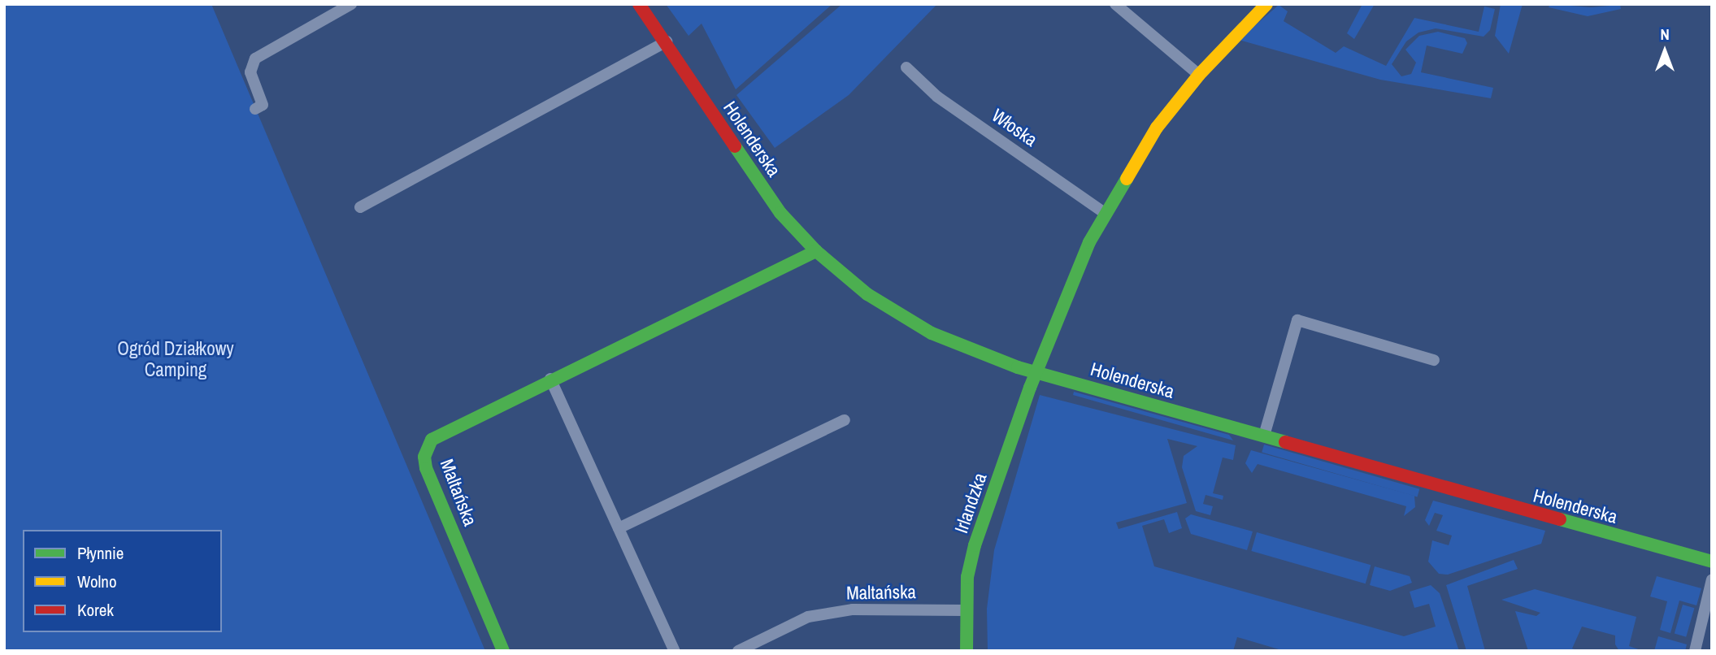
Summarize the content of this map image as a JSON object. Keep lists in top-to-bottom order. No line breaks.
{"streets":{"street":["Włoska","Holenderska","Maltańska","Irlandzka"]},"crossings":[["Holenderska","Maltańska"],["Holenderska","Irlandzka"],["Maltańska","Irlandzka"]],"parks":["Ogród Działkowy Camping"],"legend":["Płynnie","Wolno","Korek"],"north":"top"}
